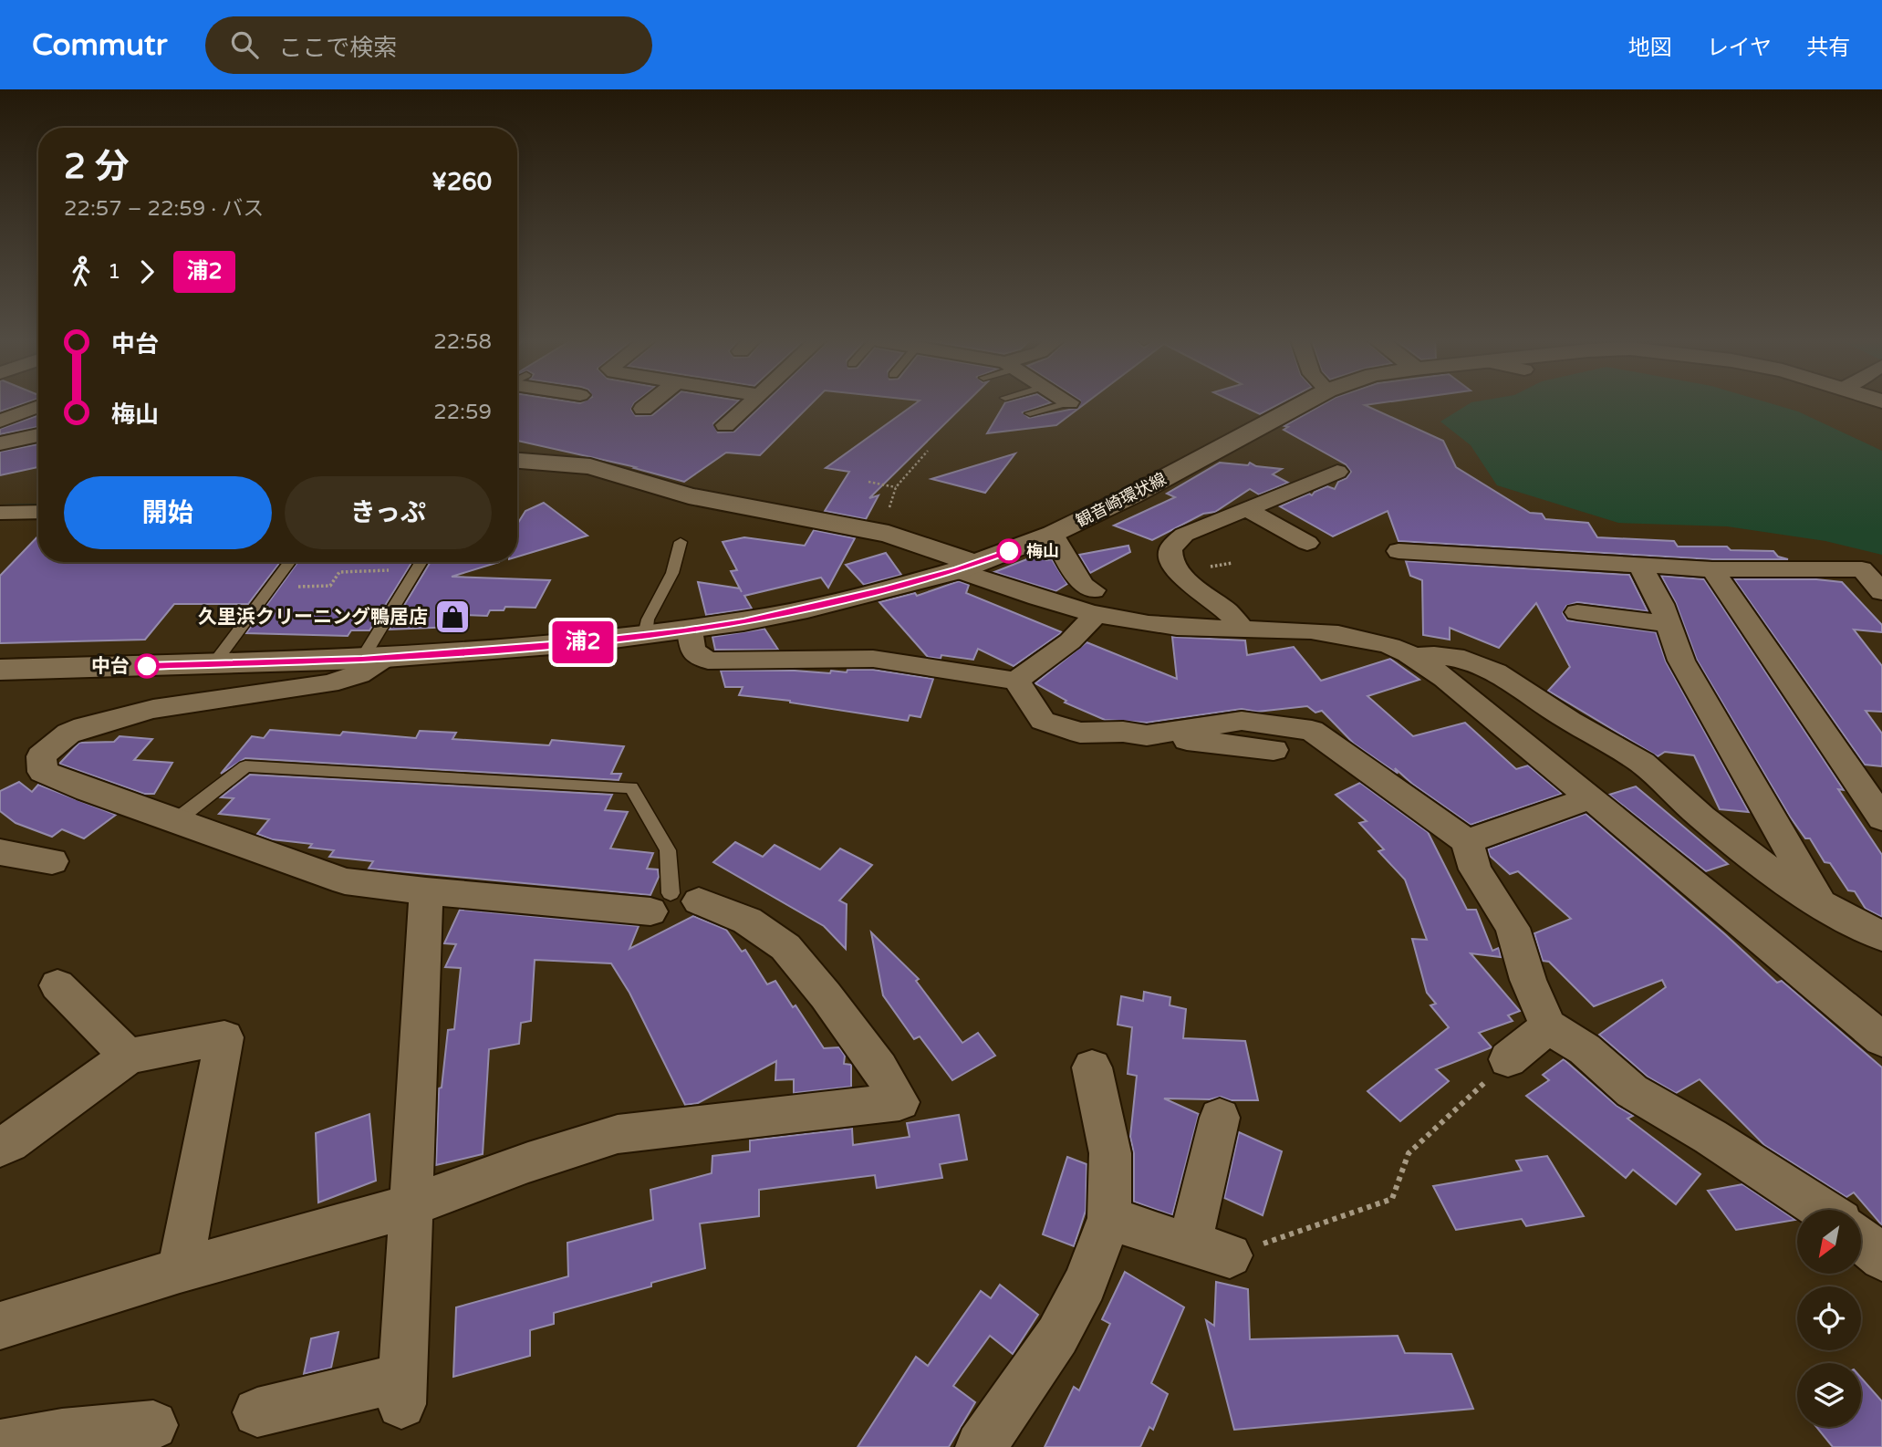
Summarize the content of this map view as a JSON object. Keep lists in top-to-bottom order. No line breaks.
{"streets":{"main road":["観音崎環状線"]},"places":{"other":["梅山","中台"],"shop":["久里浜クリーニング鴨居店"]},"lines":["bus line 浦2"],"north":"bottom left","page":{"header":"Commutr","search":"ここで検索","nav":["地図","レイヤ","共有"],"on_map":"浦2","heading":["2 分","22:57 – 22:59 · バス","¥260"],"legs":["1","浦2"],"list":[{"name":"中台","value":"22:58"},{"name":"梅山","value":"22:59"}],"buttons":["開始","きっぷ"]}}
